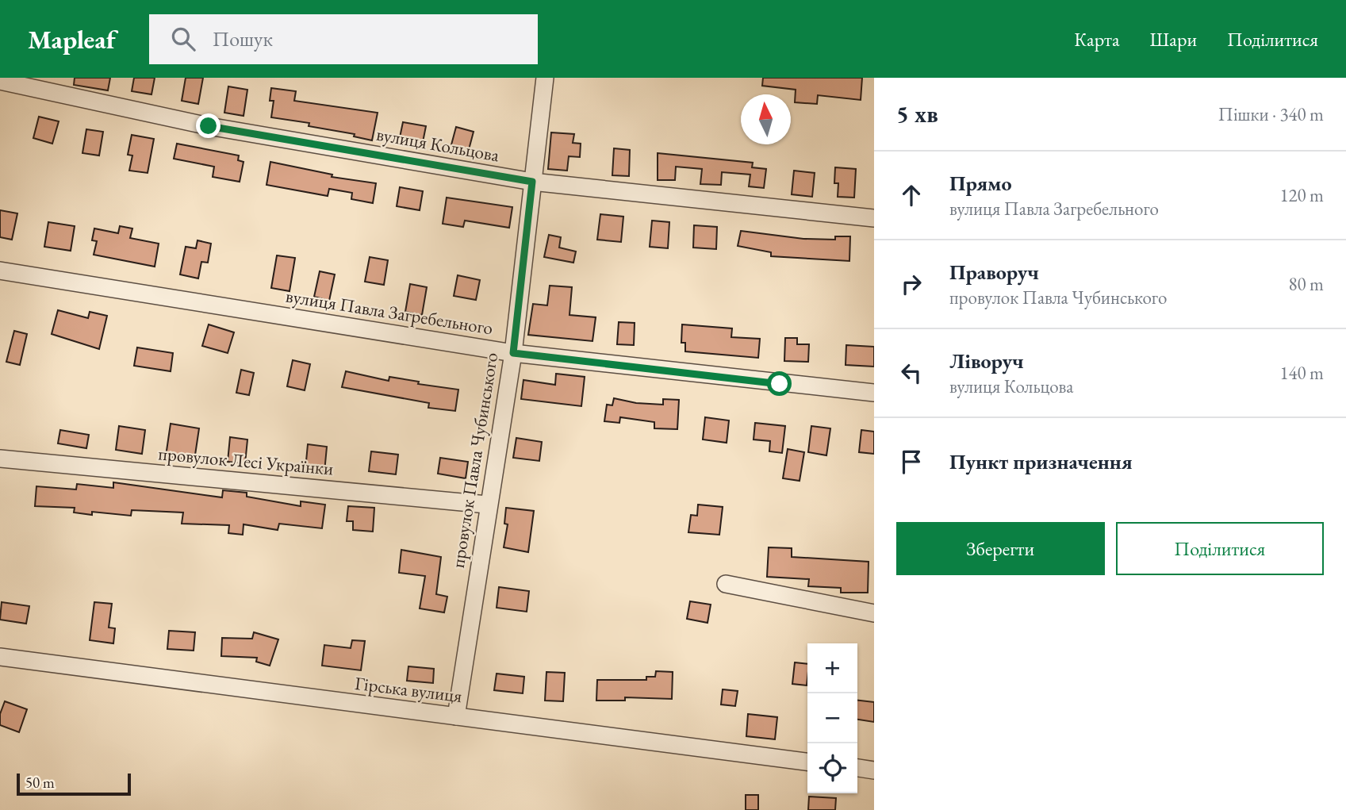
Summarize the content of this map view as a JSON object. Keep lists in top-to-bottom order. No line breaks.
{"streets":{"street":["вулиця Кольцова","вулиця Павла Загребельного","провулок Павла Чубинського","провулок Лесі Українки","Гірська вулиця"]},"crossings":[["вулиця Кольцова","провулок Павла Чубинського"],["вулиця Павла Загребельного","провулок Павла Чубинського"],["провулок Павла Чубинського","провулок Лесі Українки"],["провулок Павла Чубинського","Гірська вулиця"]],"scale_bar":"50 m","north":"top","page":{"header":"Mapleaf","search":"Пошук","nav":["Карта","Шари","Поділитися"],"heading":["5 хв","Пішки · 340 m"],"list":[["Прямо","вулиця Павла Загребельного","120 m"],["Праворуч","провулок Павла Чубинського","80 m"],["Ліворуч","вулиця Кольцова","140 m"],"Пункт призначення"],"buttons":["Зберегти","Поділитися"],"map_buttons":["+","−"],"scale":"50 m"}}
